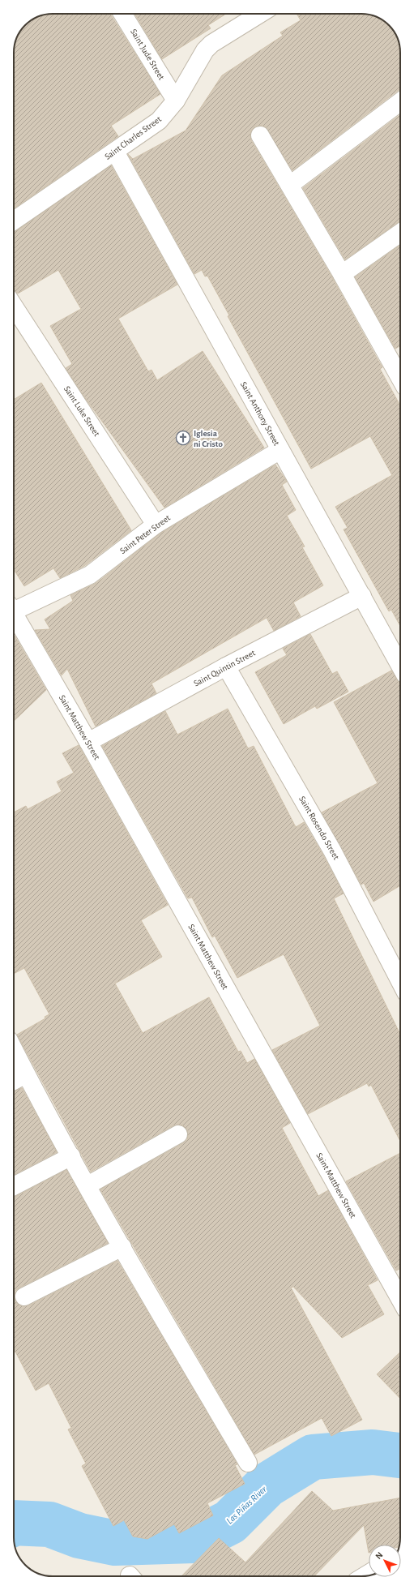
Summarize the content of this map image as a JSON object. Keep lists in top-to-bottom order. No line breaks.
{"streets":{"street":["Saint Jude Street","Saint Charles Street","Saint Luke Street","Saint Anthony Street","Saint Peter Street","Saint Quintin Street","Saint Matthew Street","Saint Rosendo Street"]},"crossings":[["Saint Jude Street","Saint Charles Street"],["Saint Charles Street","Saint Anthony Street"],["Saint Luke Street","Saint Peter Street"],["Saint Anthony Street","Saint Peter Street"],["Saint Anthony Street","Saint Quintin Street"],["Saint Quintin Street","Saint Matthew Street"],["Saint Quintin Street","Saint Rosendo Street"]],"water":["Las Piñas River"],"places":{"church":["Iglesia ni Cristo"]},"north":"top left"}
